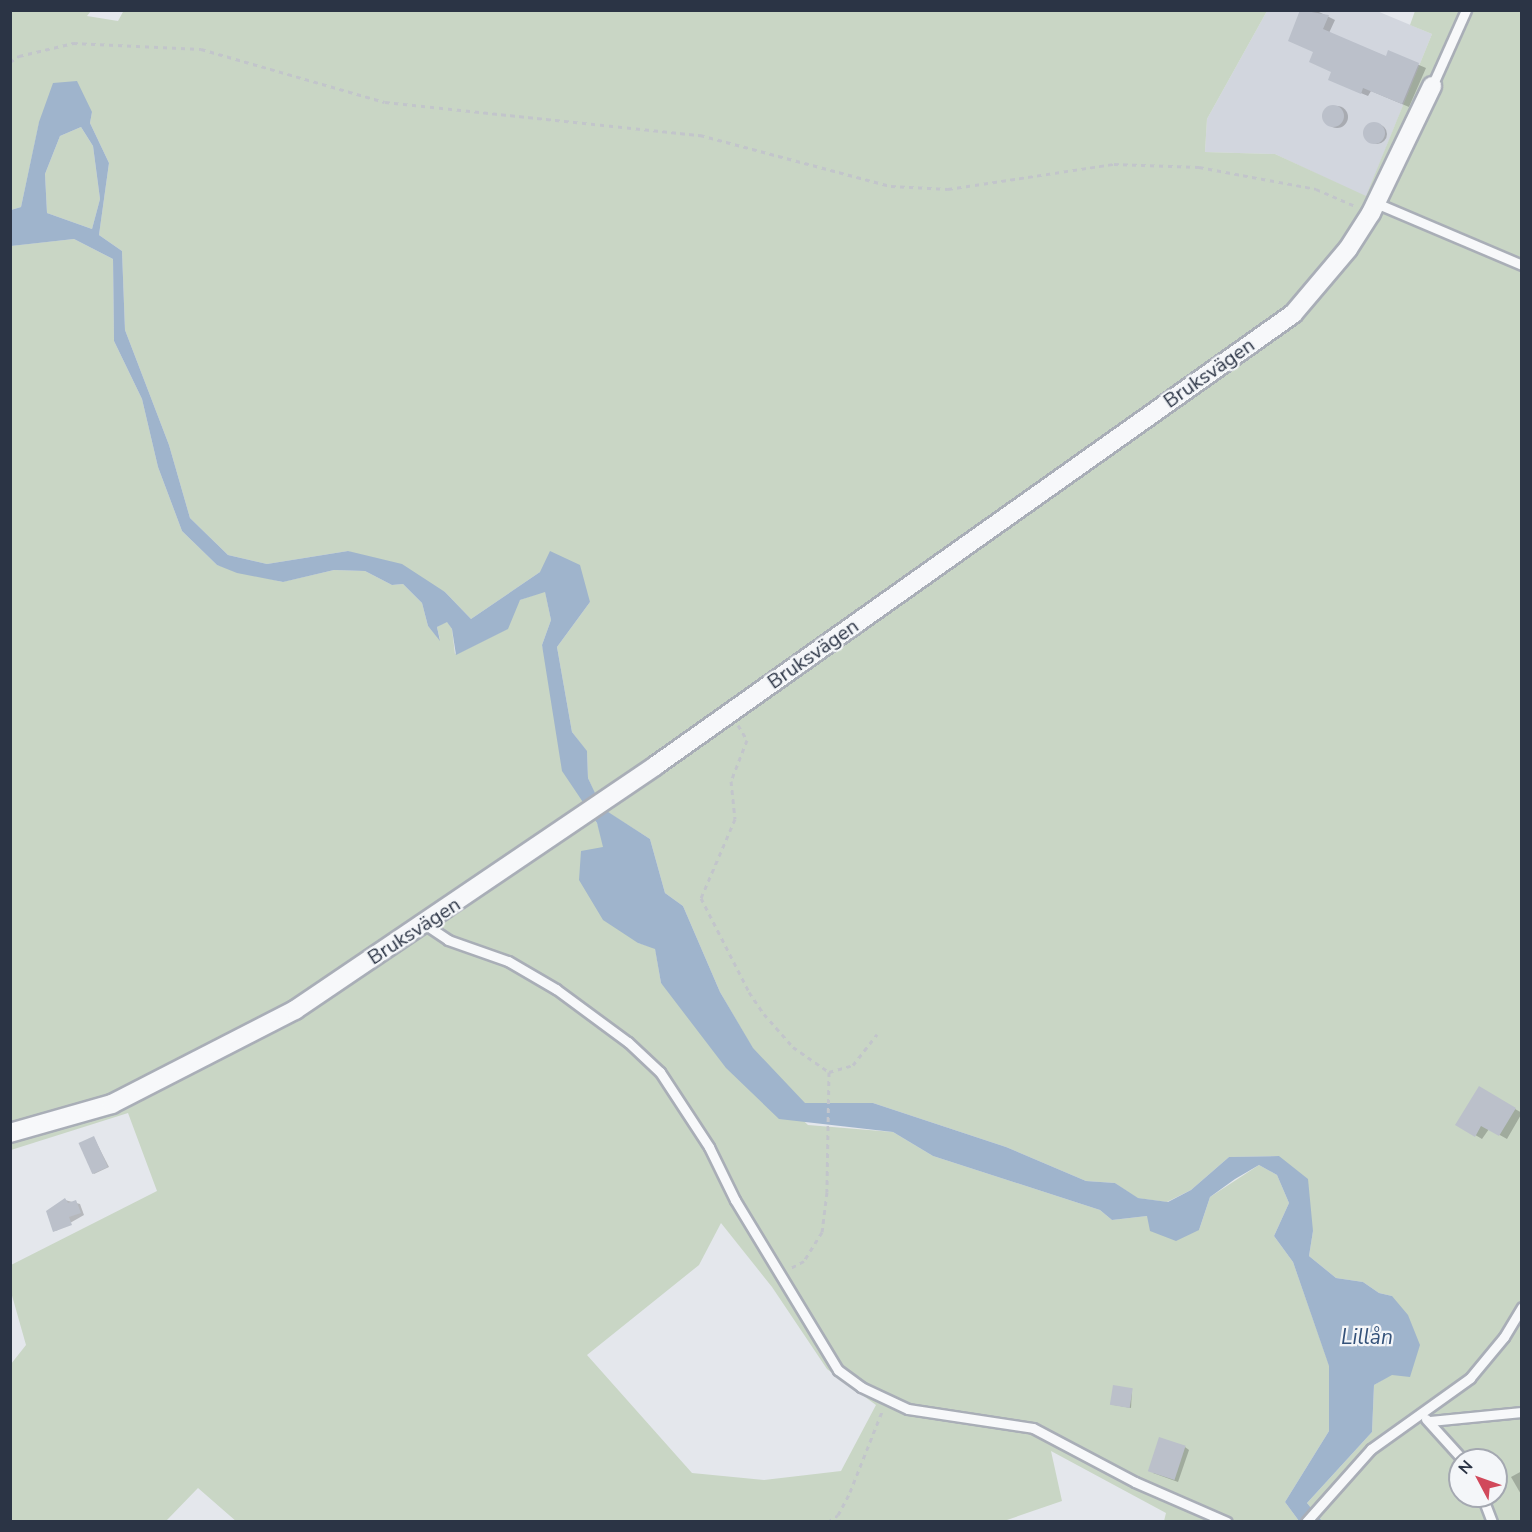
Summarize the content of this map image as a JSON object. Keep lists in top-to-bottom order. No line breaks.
{"streets":{"street":["Bruksvägen"]},"water":["Lillån"],"north":"top left"}
